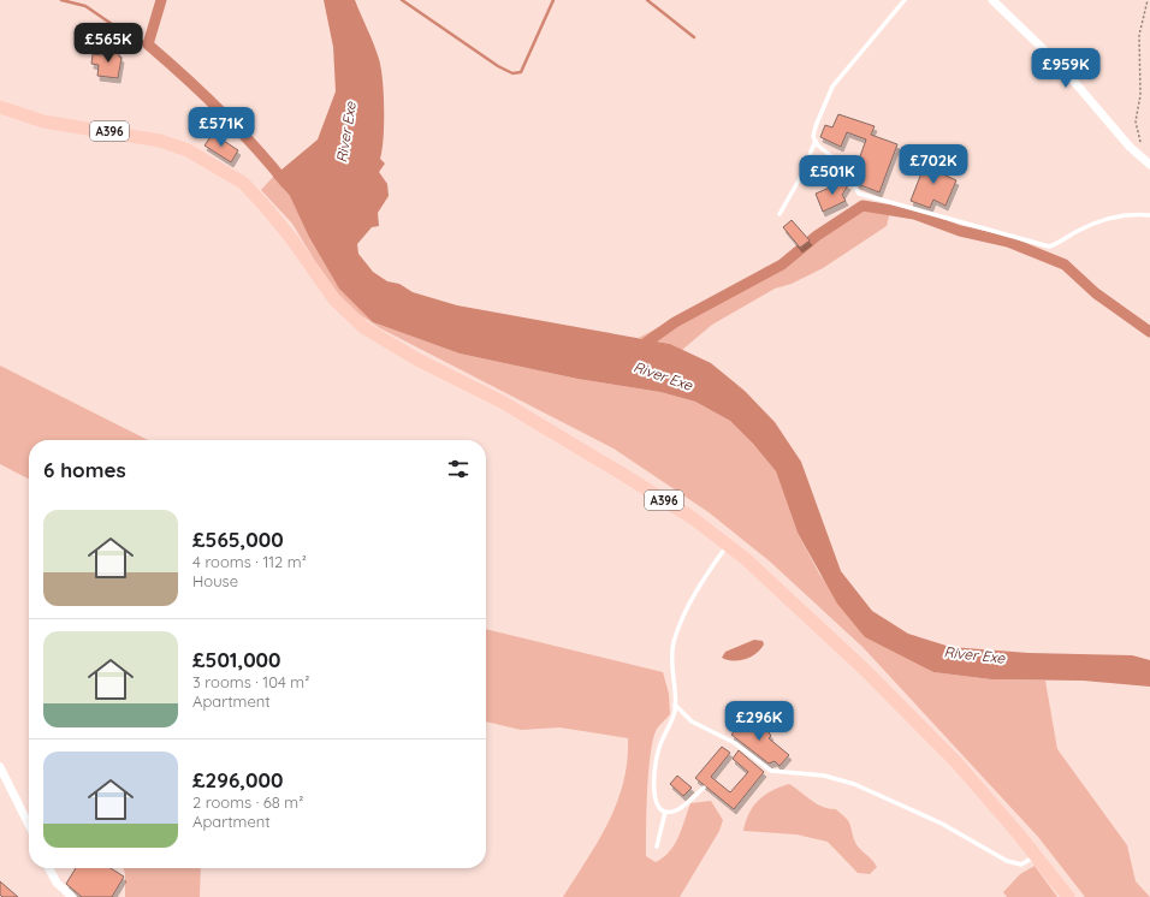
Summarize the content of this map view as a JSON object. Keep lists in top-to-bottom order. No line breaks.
{"streets":{"main road":["A396"]},"water":["River Exe"],"page":{"price":["£565K","£959K","£571K","£702K","£501K","£296K"],"heading":"6 homes","list":[{"name":"£565,000","note":"4 rooms · 112 m² · House"},{"name":"£501,000","note":"3 rooms · 104 m² · Apartment"},{"name":"£296,000","note":"2 rooms · 68 m² · Apartment"}]}}
